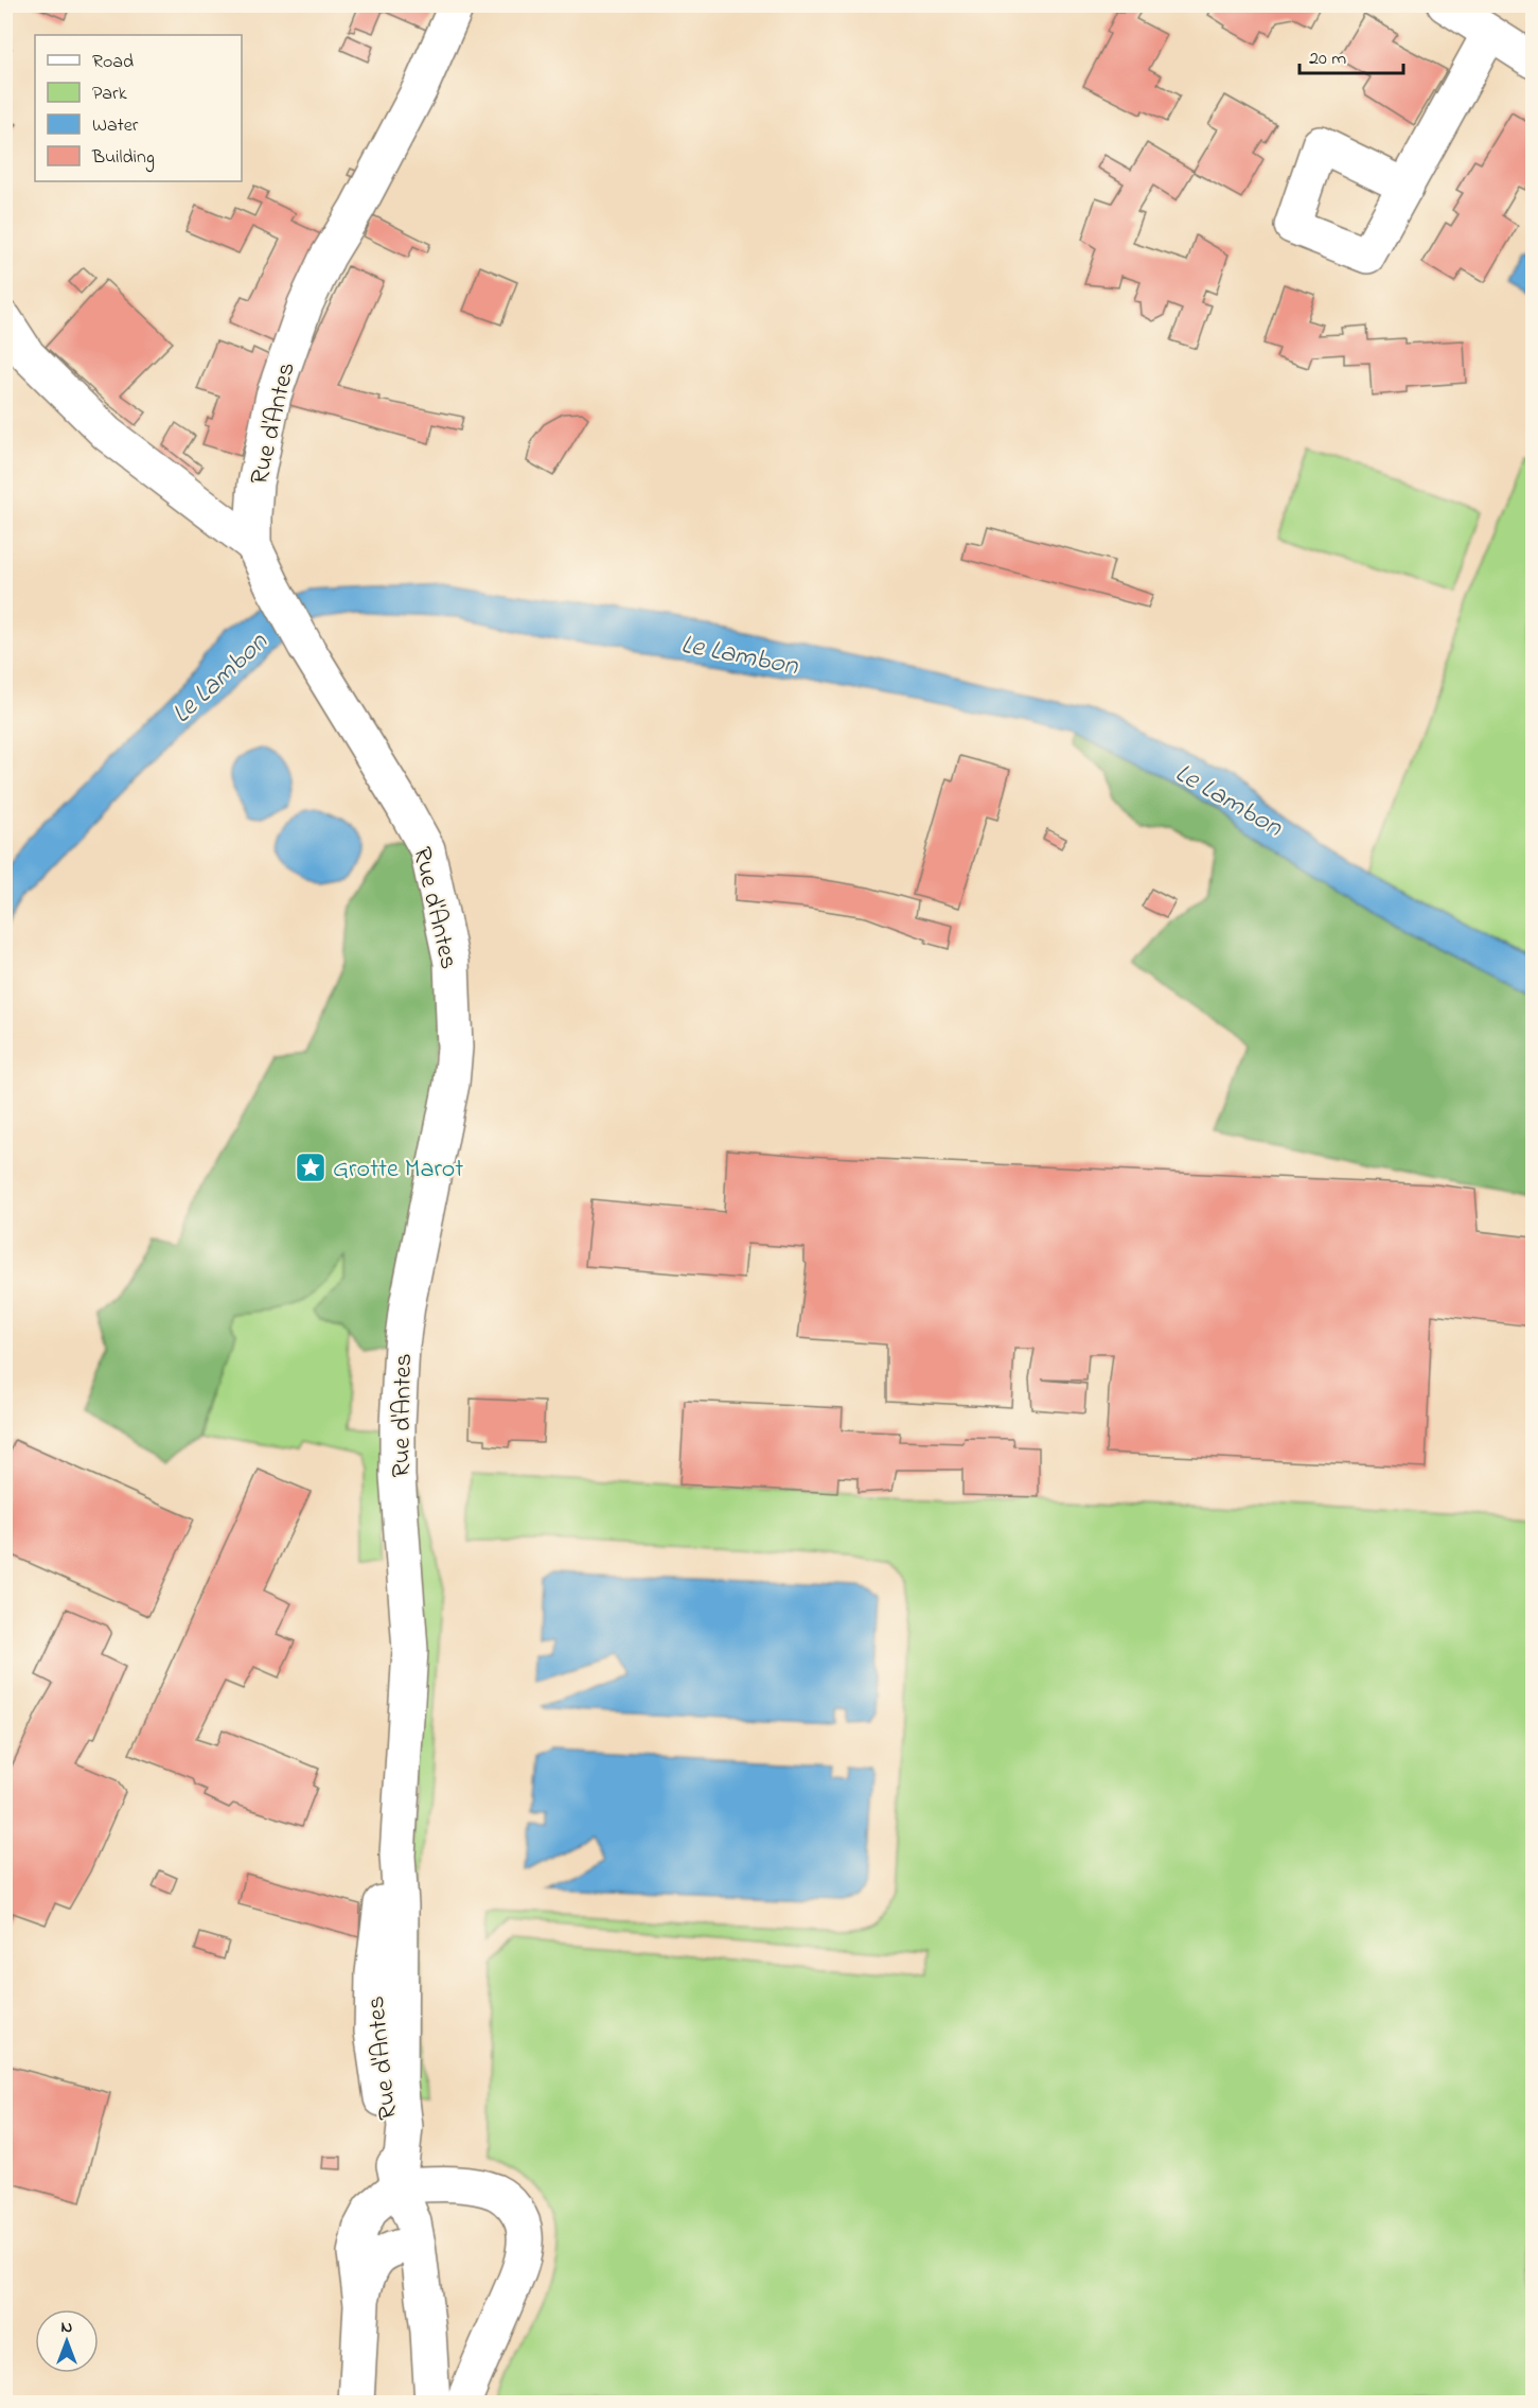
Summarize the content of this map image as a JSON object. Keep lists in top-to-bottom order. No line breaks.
{"streets":{"street":["Rue d'Antes"]},"water":["Le Lambon"],"places":{"place":["Grotte Marot"]},"legend":["Road","Park","Water","Building"],"scale_bar":"20 m","north":"top"}
